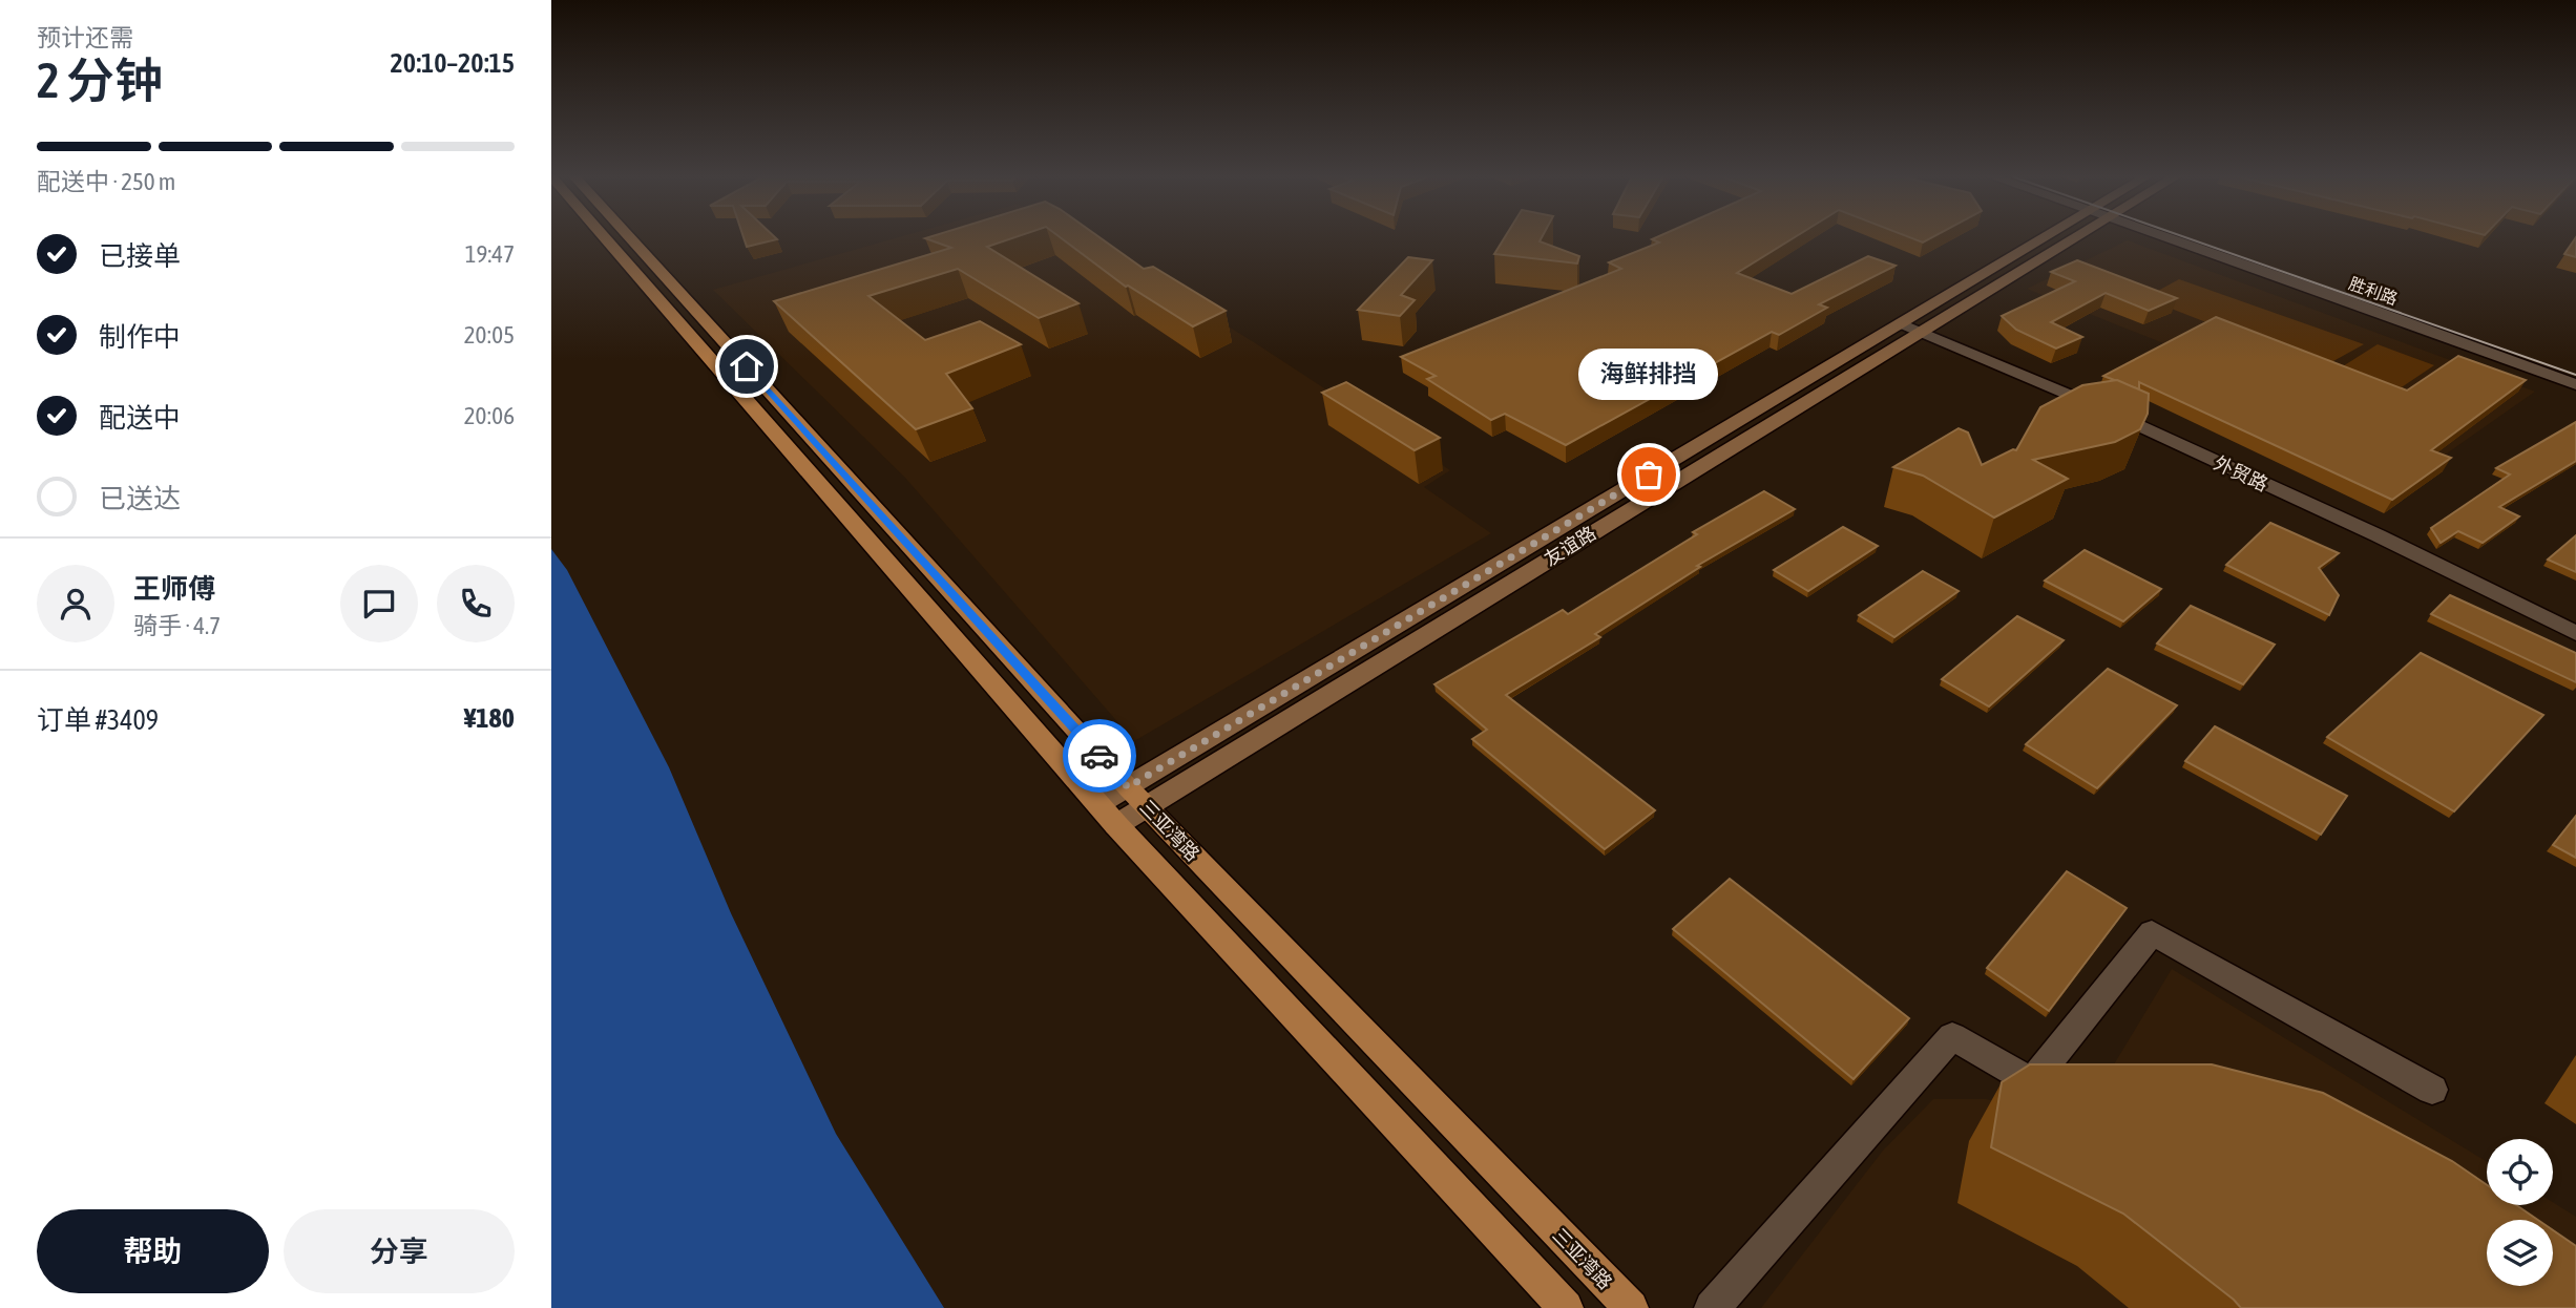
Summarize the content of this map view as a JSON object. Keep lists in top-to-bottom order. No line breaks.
{"streets":{"main road":["友谊路","三亚湾路"],"street":["胜利路","外贸路"]},"crossings":[["外贸路","友谊路"],["友谊路","三亚湾路"]],"places":["海鲜排挡"],"page":{"heading":["2 分钟","预计还需","20:10–20:15"],"panel":["王师傅","骑手 · 4.7","订单 #3409","¥180"],"bar":"配送中 · 250 m","list":[["已接单","19:47"],["制作中","20:05"],["配送中","20:06"],"已送达"],"bubble":"海鲜排挡","buttons":["帮助","分享"]}}
